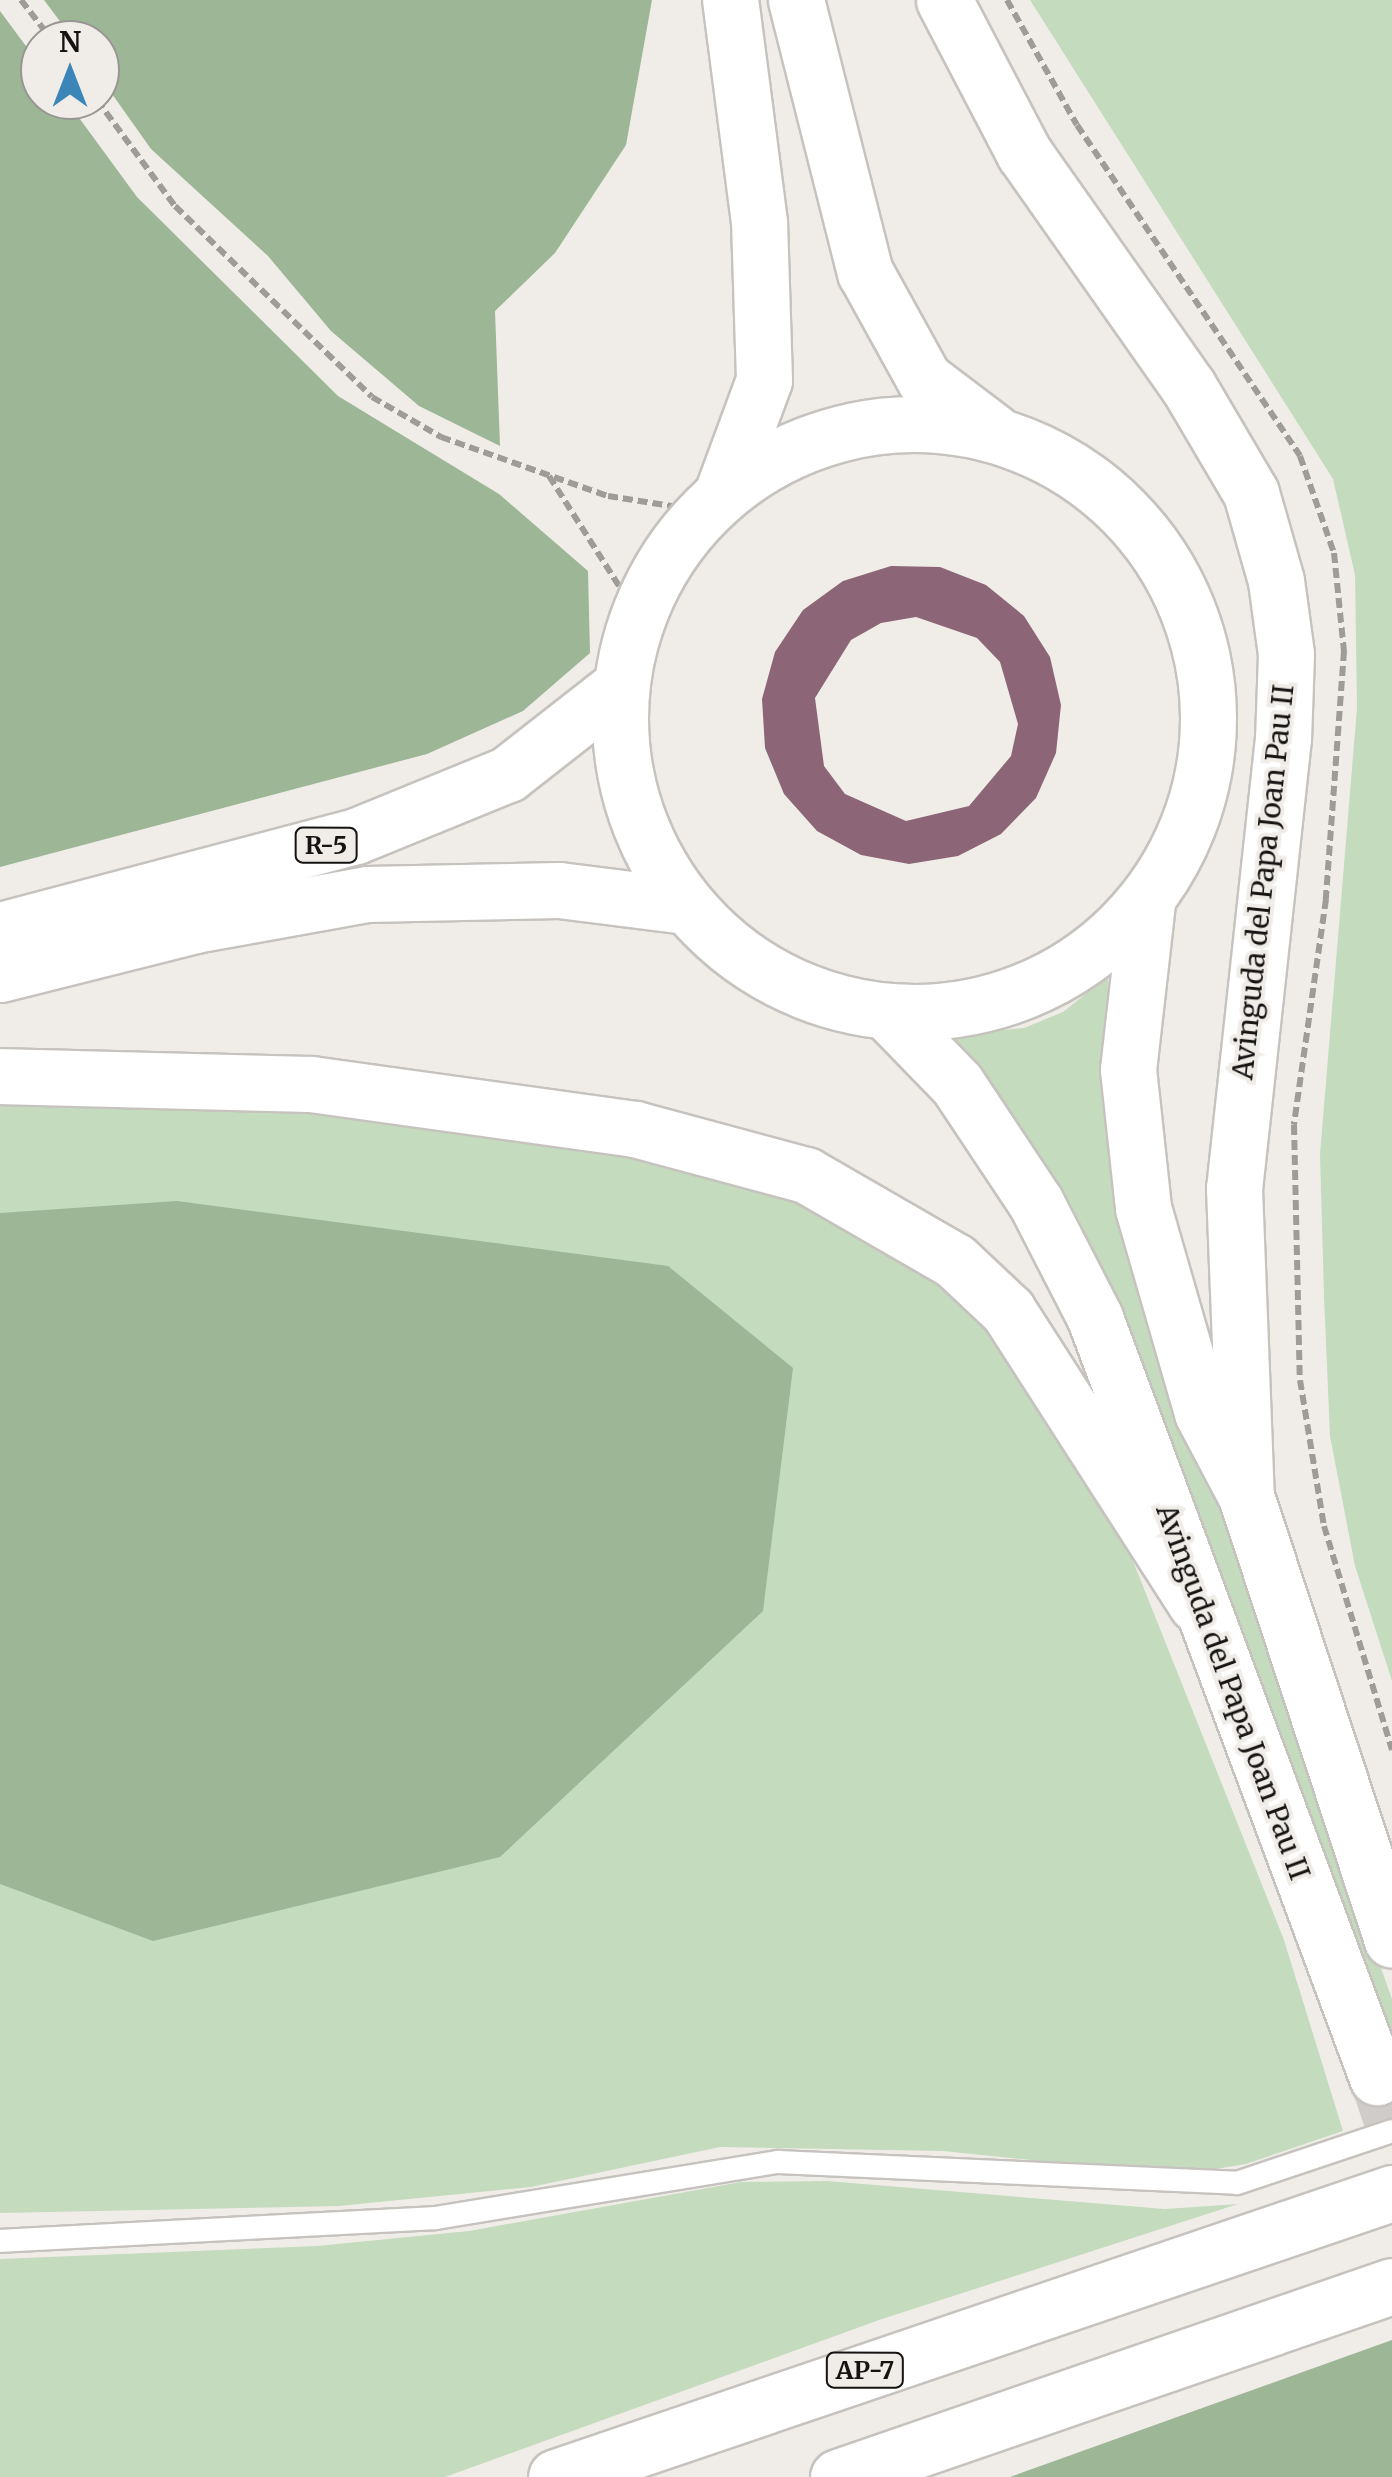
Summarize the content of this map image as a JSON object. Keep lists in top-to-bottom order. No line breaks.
{"streets":{"main road":["R-5","Avinguda del Papa Joan Pau II","AP-7"]},"north":"top"}
